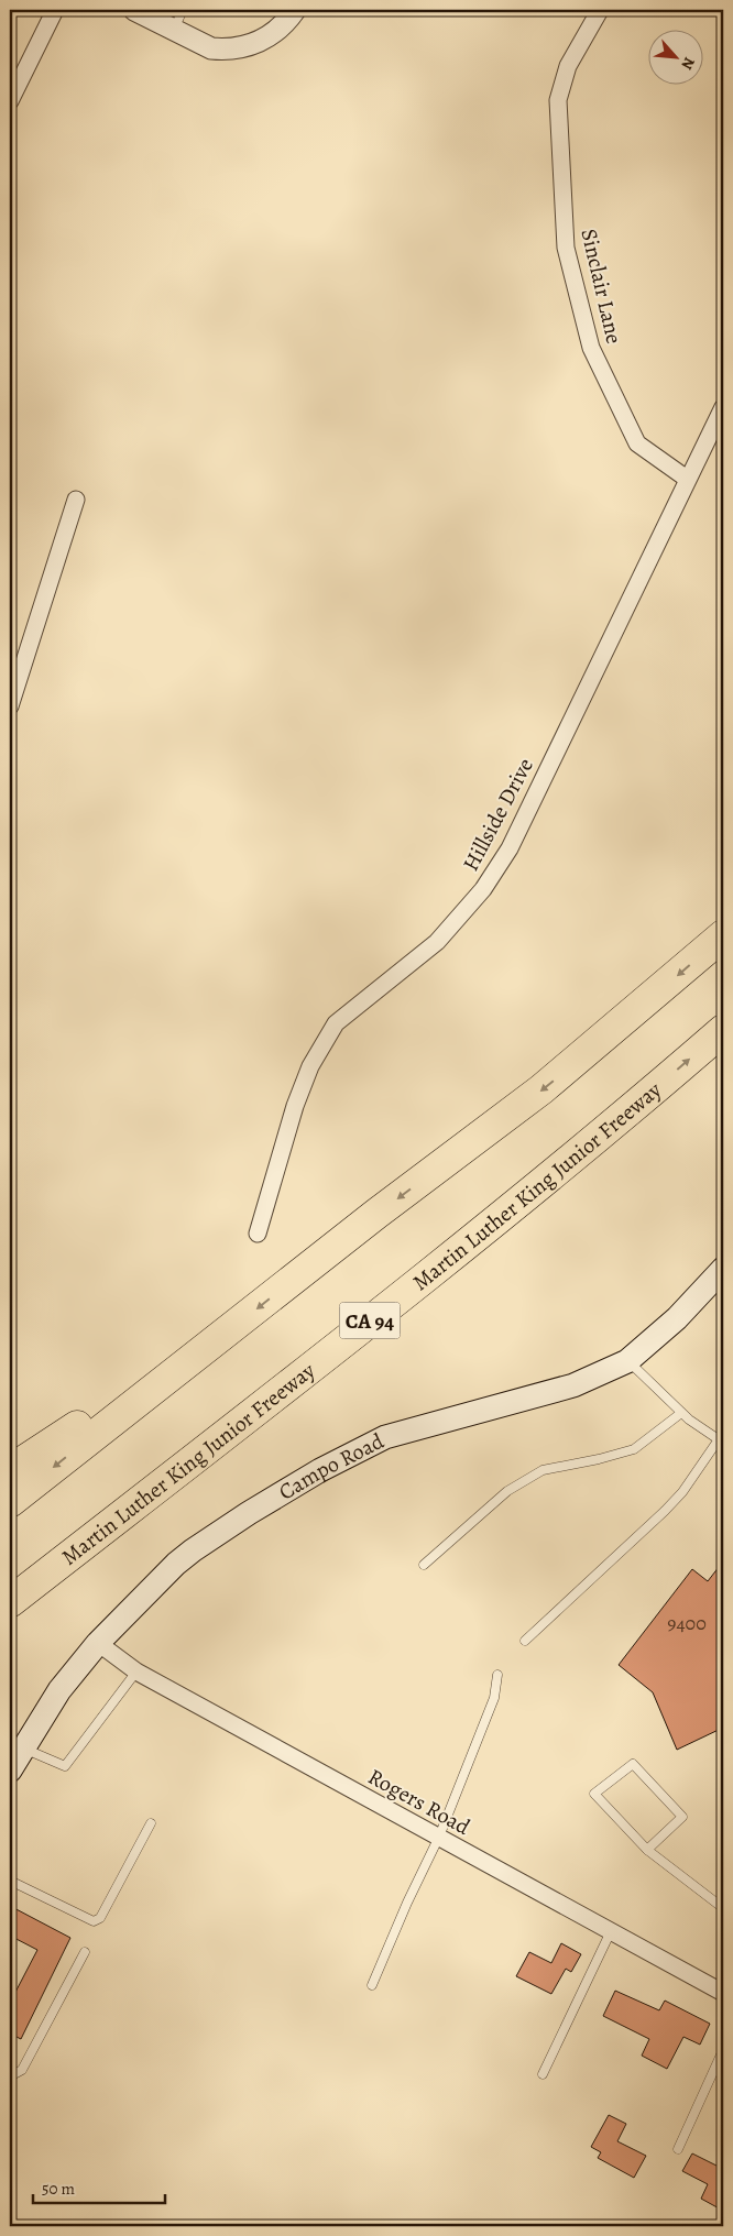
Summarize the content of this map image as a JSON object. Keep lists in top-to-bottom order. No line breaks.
{"streets":{"highway":["Martin Luther King Junior Freeway","CA 94"],"main road":["Campo Road"],"street":["Sinclair Lane","Hillside Drive","Rogers Road"]},"crossings":[["Sinclair Lane","Hillside Drive"],["Campo Road","Rogers Road"]],"house_numbers":["9400"],"scale_bar":"50 m","north":"bottom right"}
